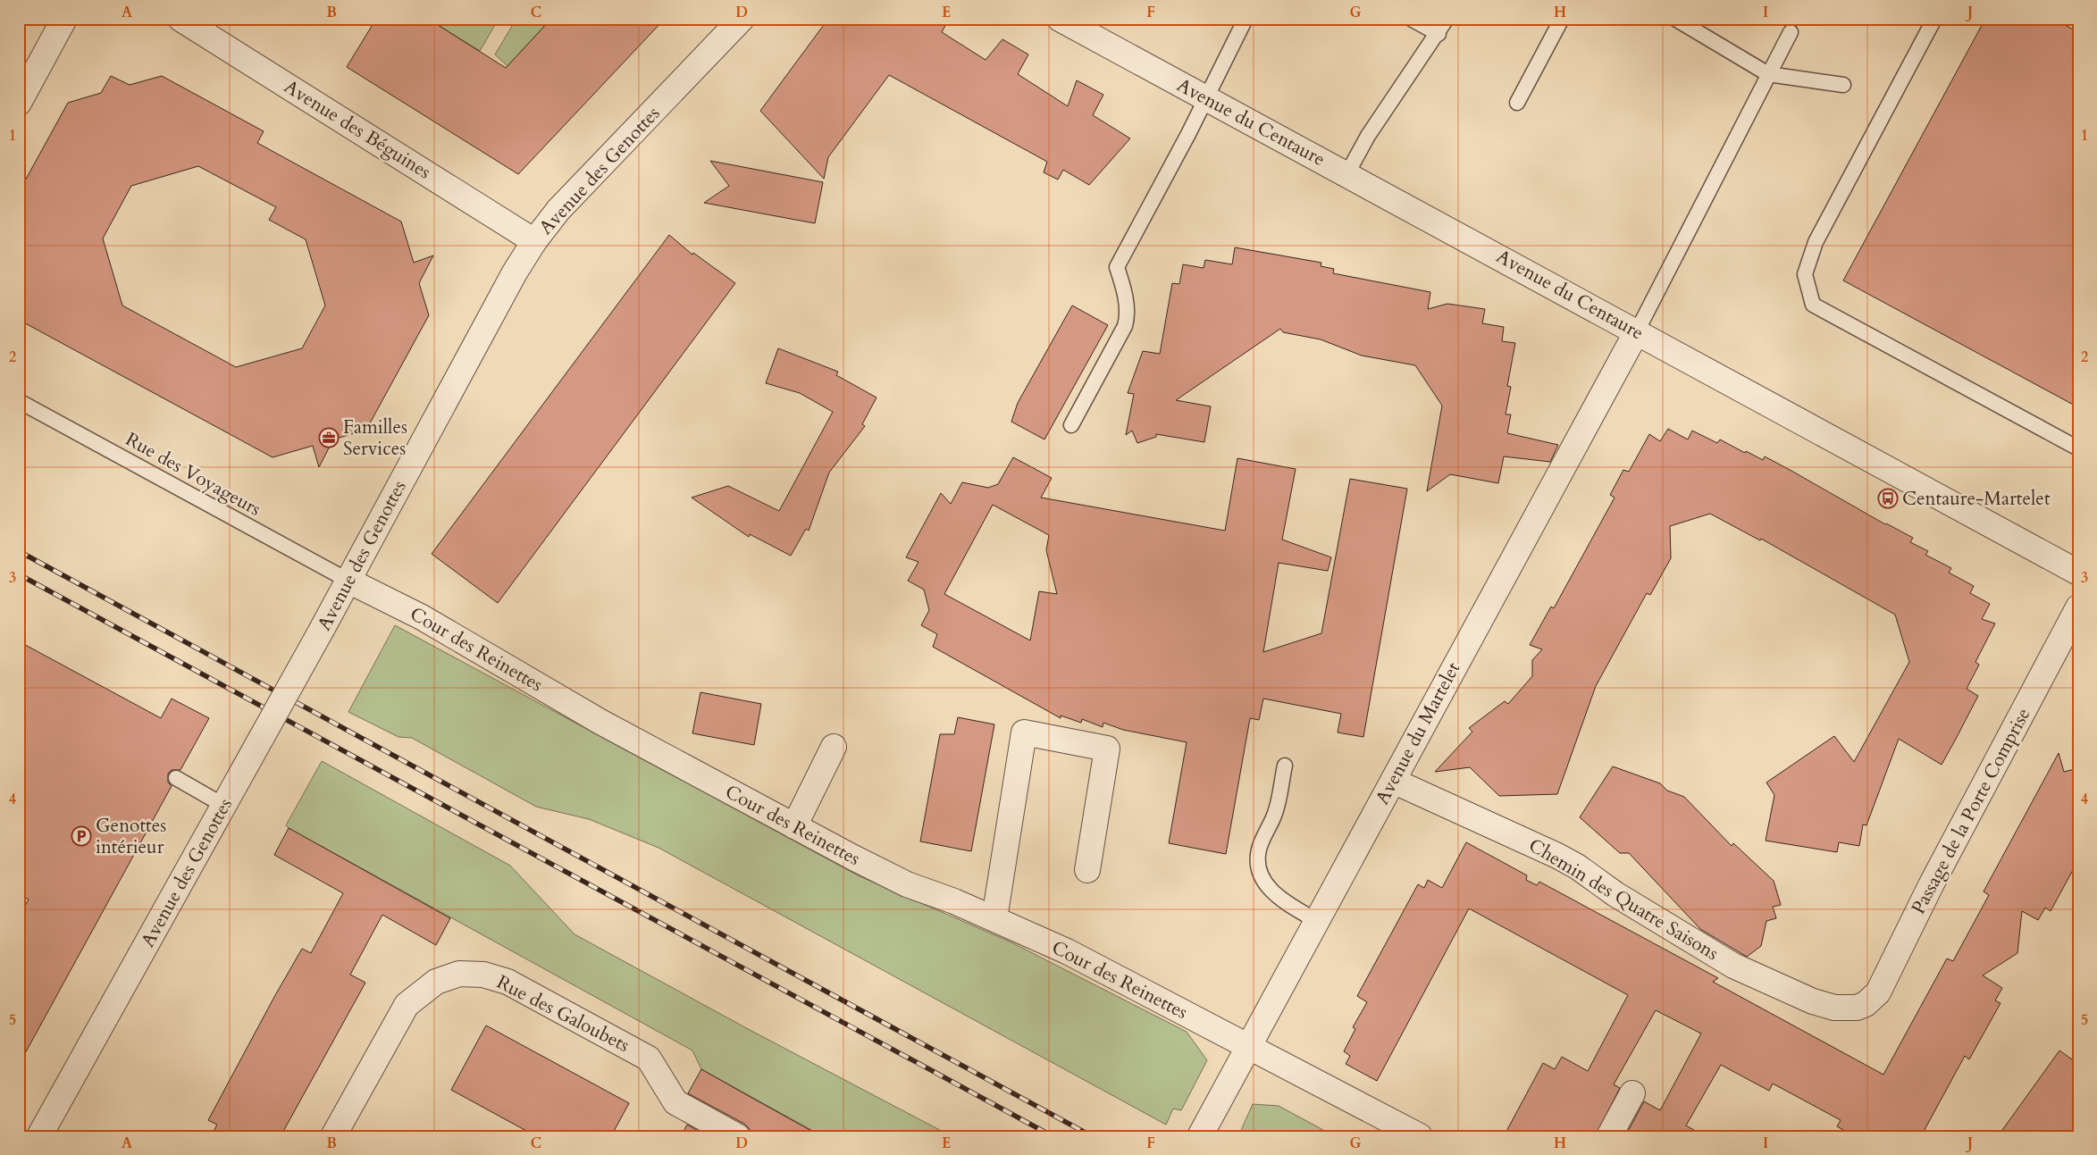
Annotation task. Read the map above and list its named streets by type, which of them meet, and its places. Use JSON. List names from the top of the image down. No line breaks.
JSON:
{"streets":{"street":["Avenue du Centaure","Avenue des Béguines","Avenue des Genottes","Cour des Reinettes","Avenue du Martelet","Passage de la Porte Comprise","Chemin des Quatre Saisons","Rue des Galoubets"],"lane":["Rue des Voyageurs"]},"crossings":[["Avenue du Centaure","Avenue du Martelet"],["Avenue des Béguines","Avenue des Genottes"],["Avenue des Genottes","Rue des Voyageurs"],["Avenue des Genottes","Cour des Reinettes"],["Rue des Voyageurs","Cour des Reinettes"],["Cour des Reinettes","Avenue du Martelet"],["Avenue du Martelet","Chemin des Quatre Saisons"],["Passage de la Porte Comprise","Chemin des Quatre Saisons"]],"places":{"office":["Familles Services"],"bus stop":["Centaure-Martelet"],"parking":["Genottes intérieur"]},"grid":{"columns":["A","B","C","D","E","F","G","H","I","J"],"rows":["1","2","3","4","5"]}}
